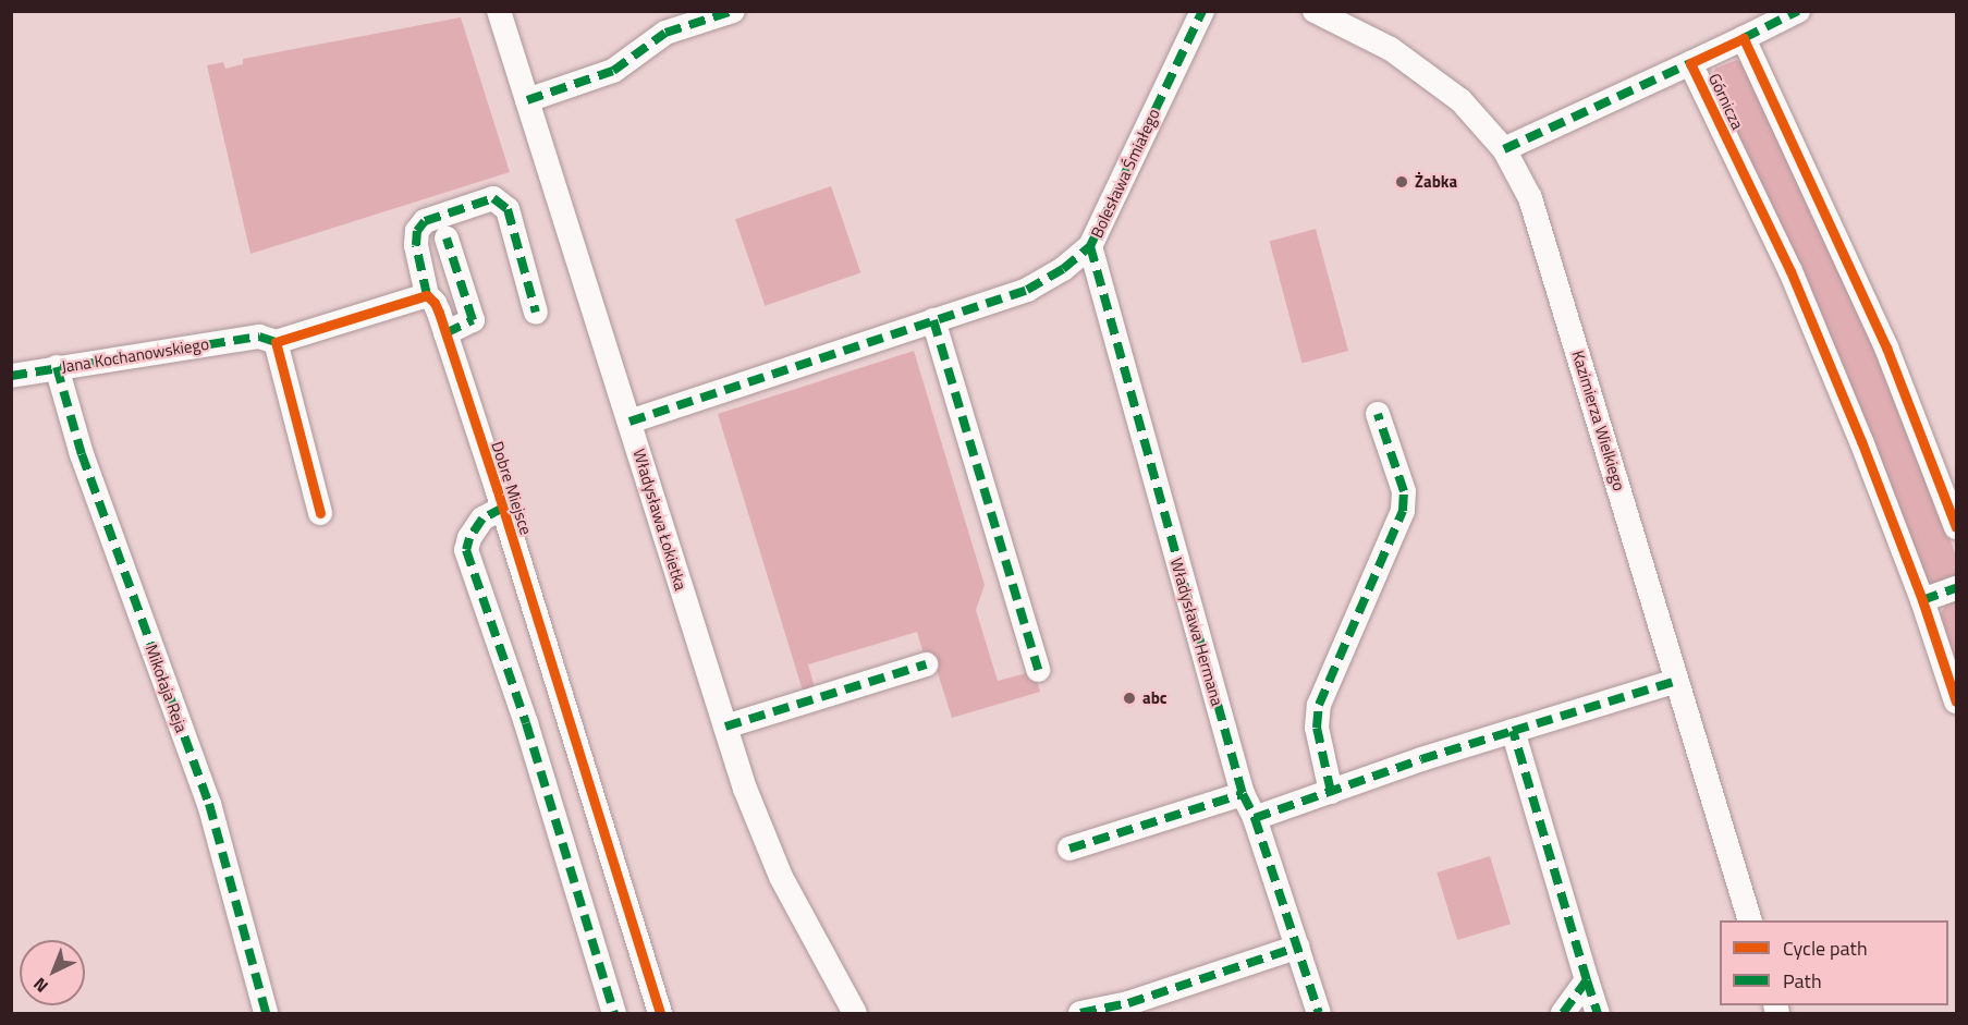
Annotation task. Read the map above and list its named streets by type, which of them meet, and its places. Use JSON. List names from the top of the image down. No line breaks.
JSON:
{"streets":{"street":["Górnicza","Bolesława Śmiałego","Jana Kochanowskiego","Kazimierza Wielkiego","Dobre Miejsce","Władysława Łokietka","Władysława Hermana","Mikołaja Reja"]},"crossings":[["Górnicza","Kazimierza Wielkiego"],["Bolesława Śmiałego","Władysława Łokietka"],["Bolesława Śmiałego","Władysława Hermana"],["Jana Kochanowskiego","Mikołaja Reja"]],"places":["Żabka","abc"],"legend":["Cycle path","Path"],"north":"bottom left"}
